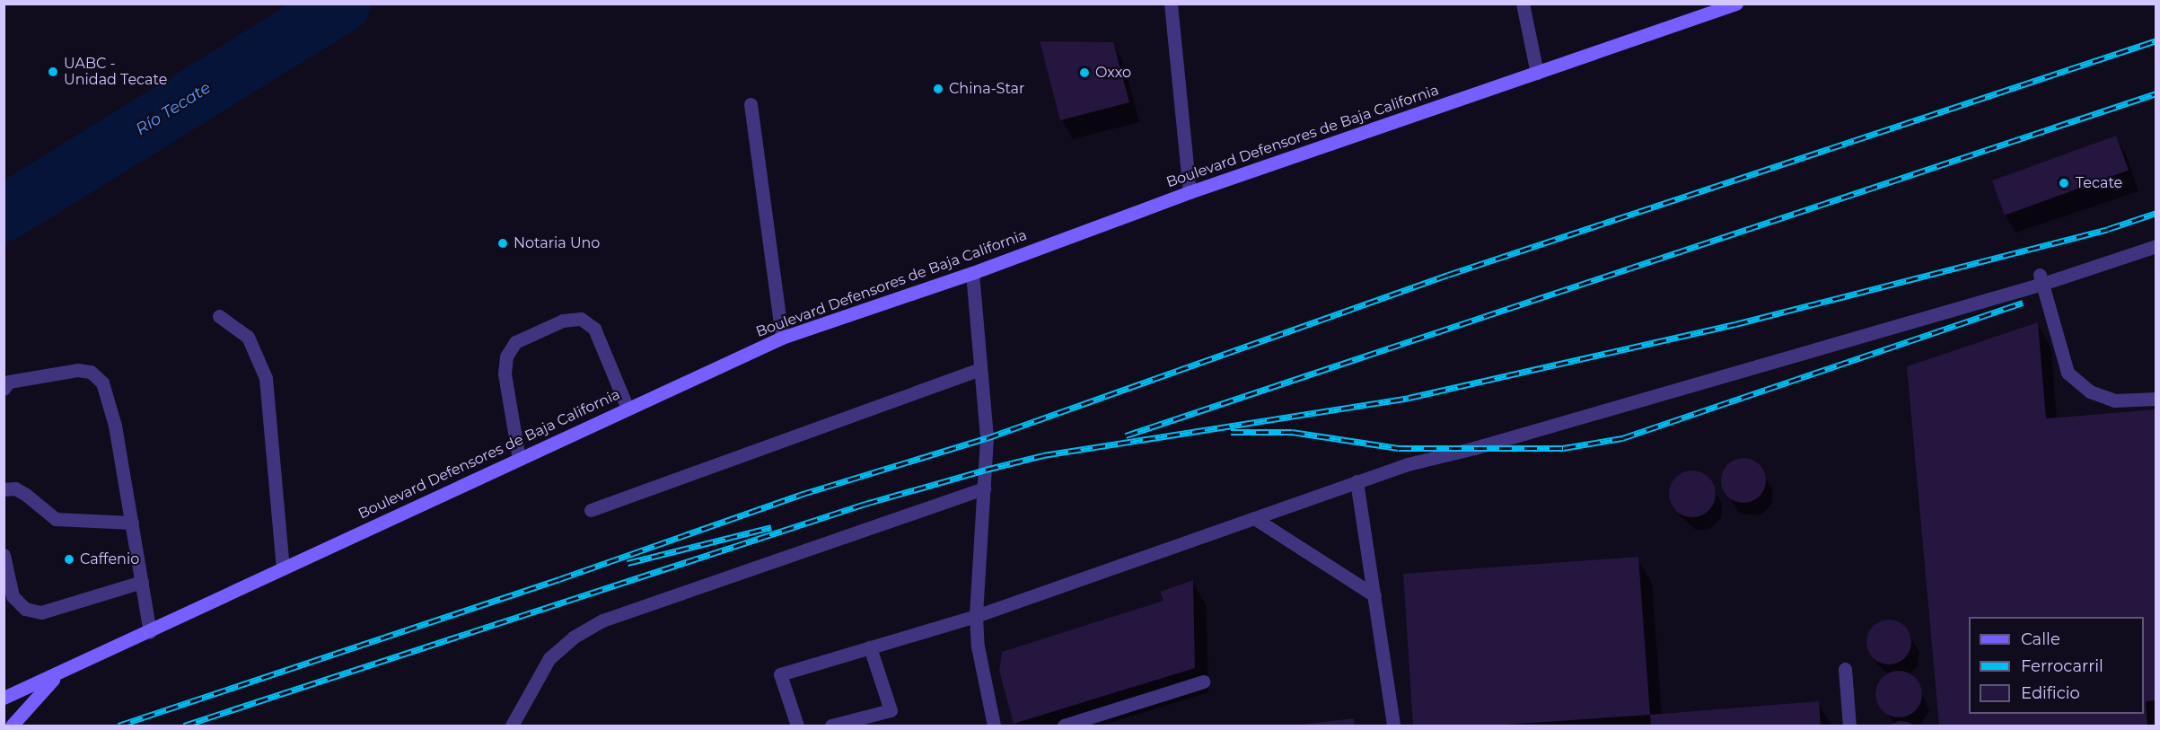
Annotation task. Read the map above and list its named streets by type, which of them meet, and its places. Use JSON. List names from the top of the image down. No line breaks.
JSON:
{"streets":{"main road":["Boulevard Defensores de Baja California"]},"water":["Río Tecate"],"places":["UABC - Unidad Tecate","Oxxo","China-Star","Tecate","Notaria Uno","Caffenio"],"legend":["Calle","Ferrocarril","Edificio"]}
